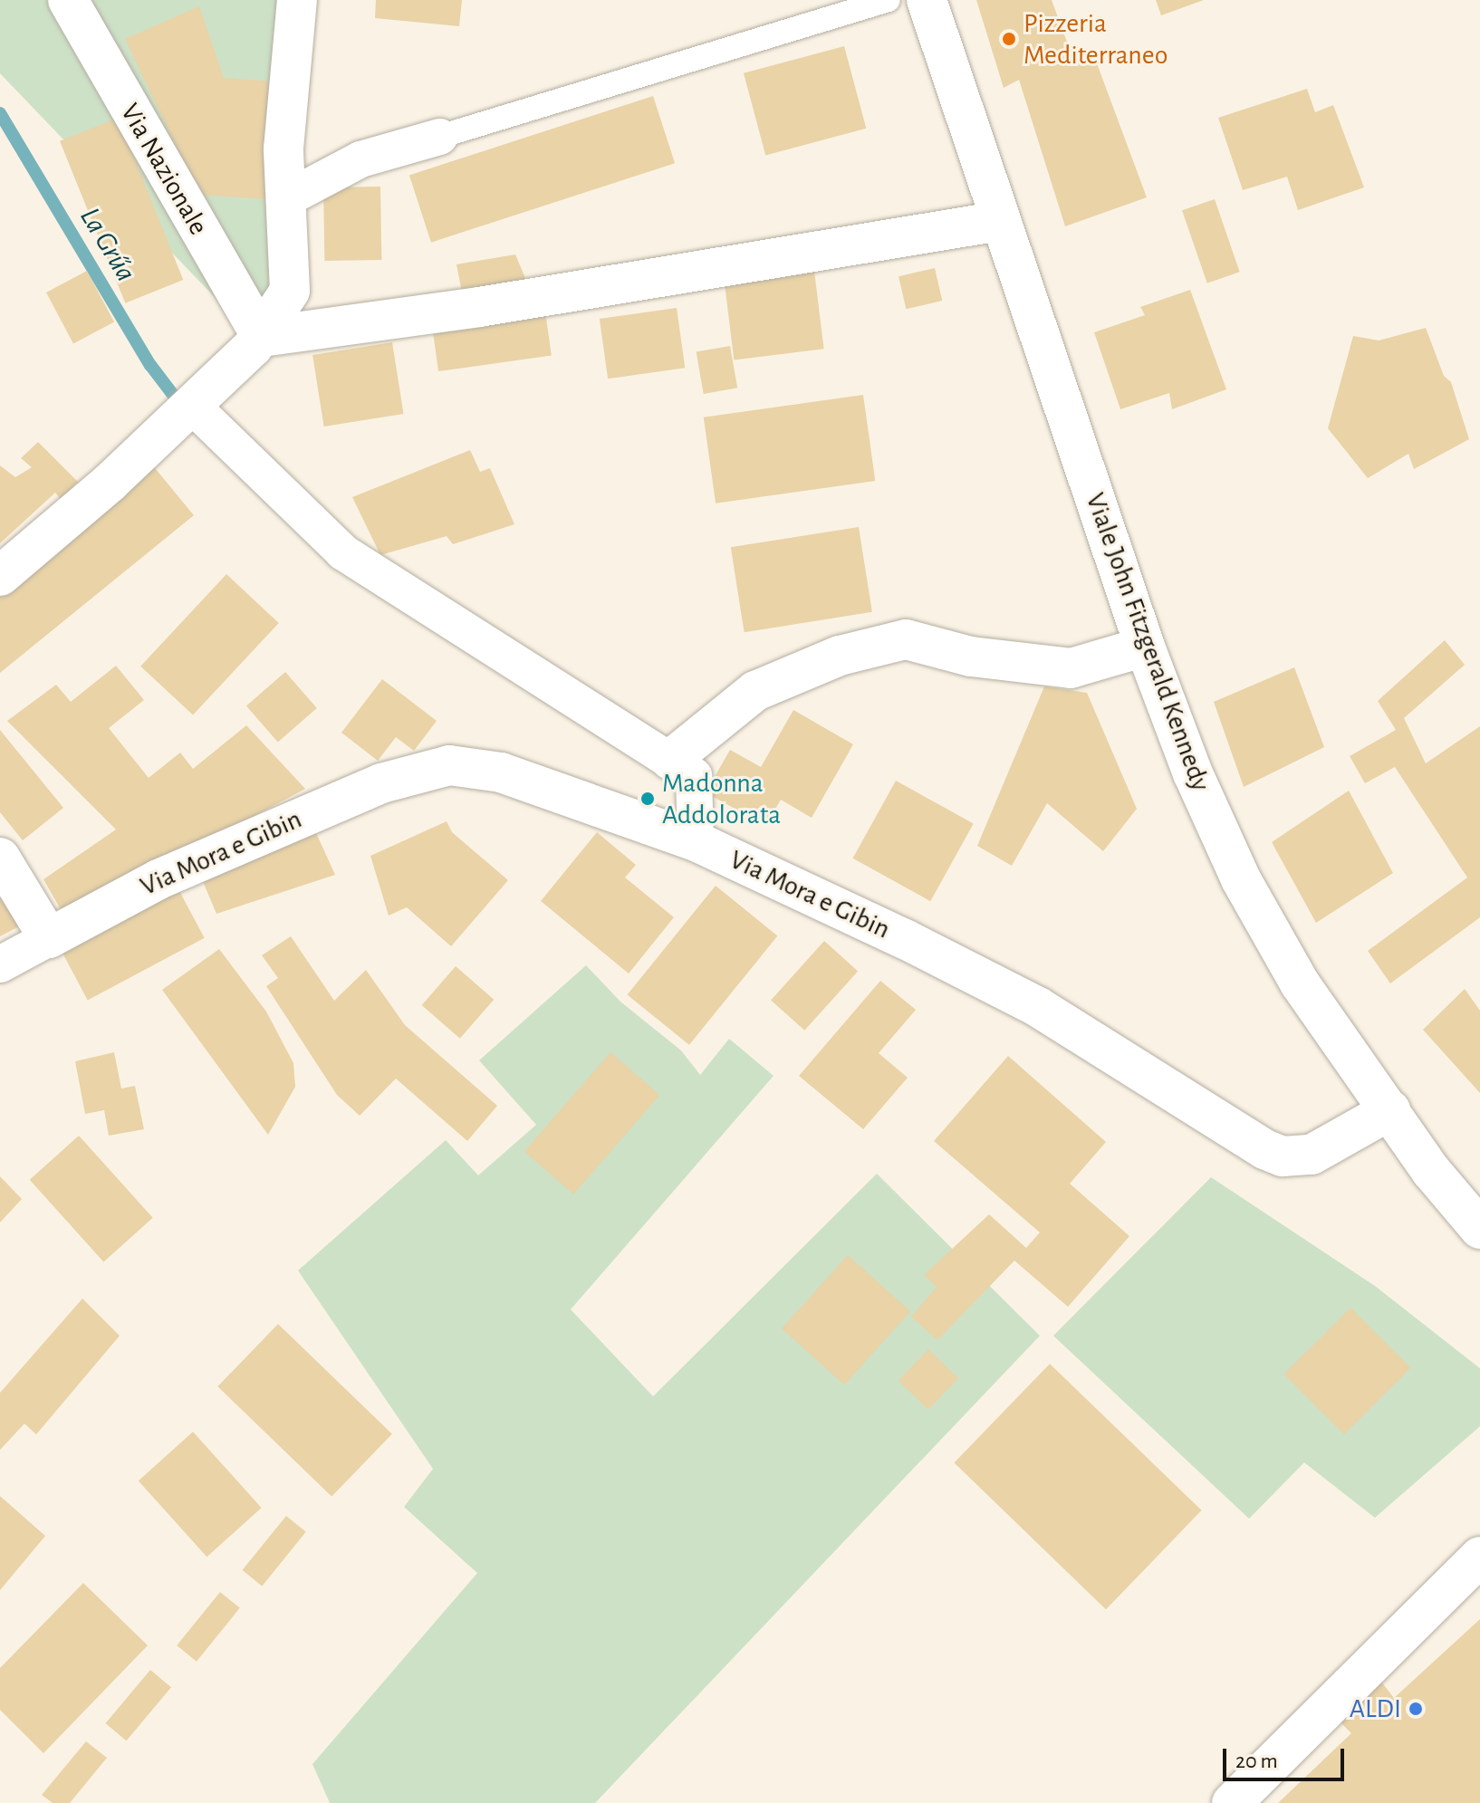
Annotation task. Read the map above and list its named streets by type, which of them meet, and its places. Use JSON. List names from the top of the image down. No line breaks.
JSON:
{"streets":{"street":["Via Nazionale","Viale John Fitzgerald Kennedy","Via Mora e Gibin"]},"crossings":[["Viale John Fitzgerald Kennedy","Via Mora e Gibin"]],"water":["La Grűa"],"places":["Pizzeria Mediterraneo","Madonna Addolorata","ALDI"],"scale_bar":"20 m"}
